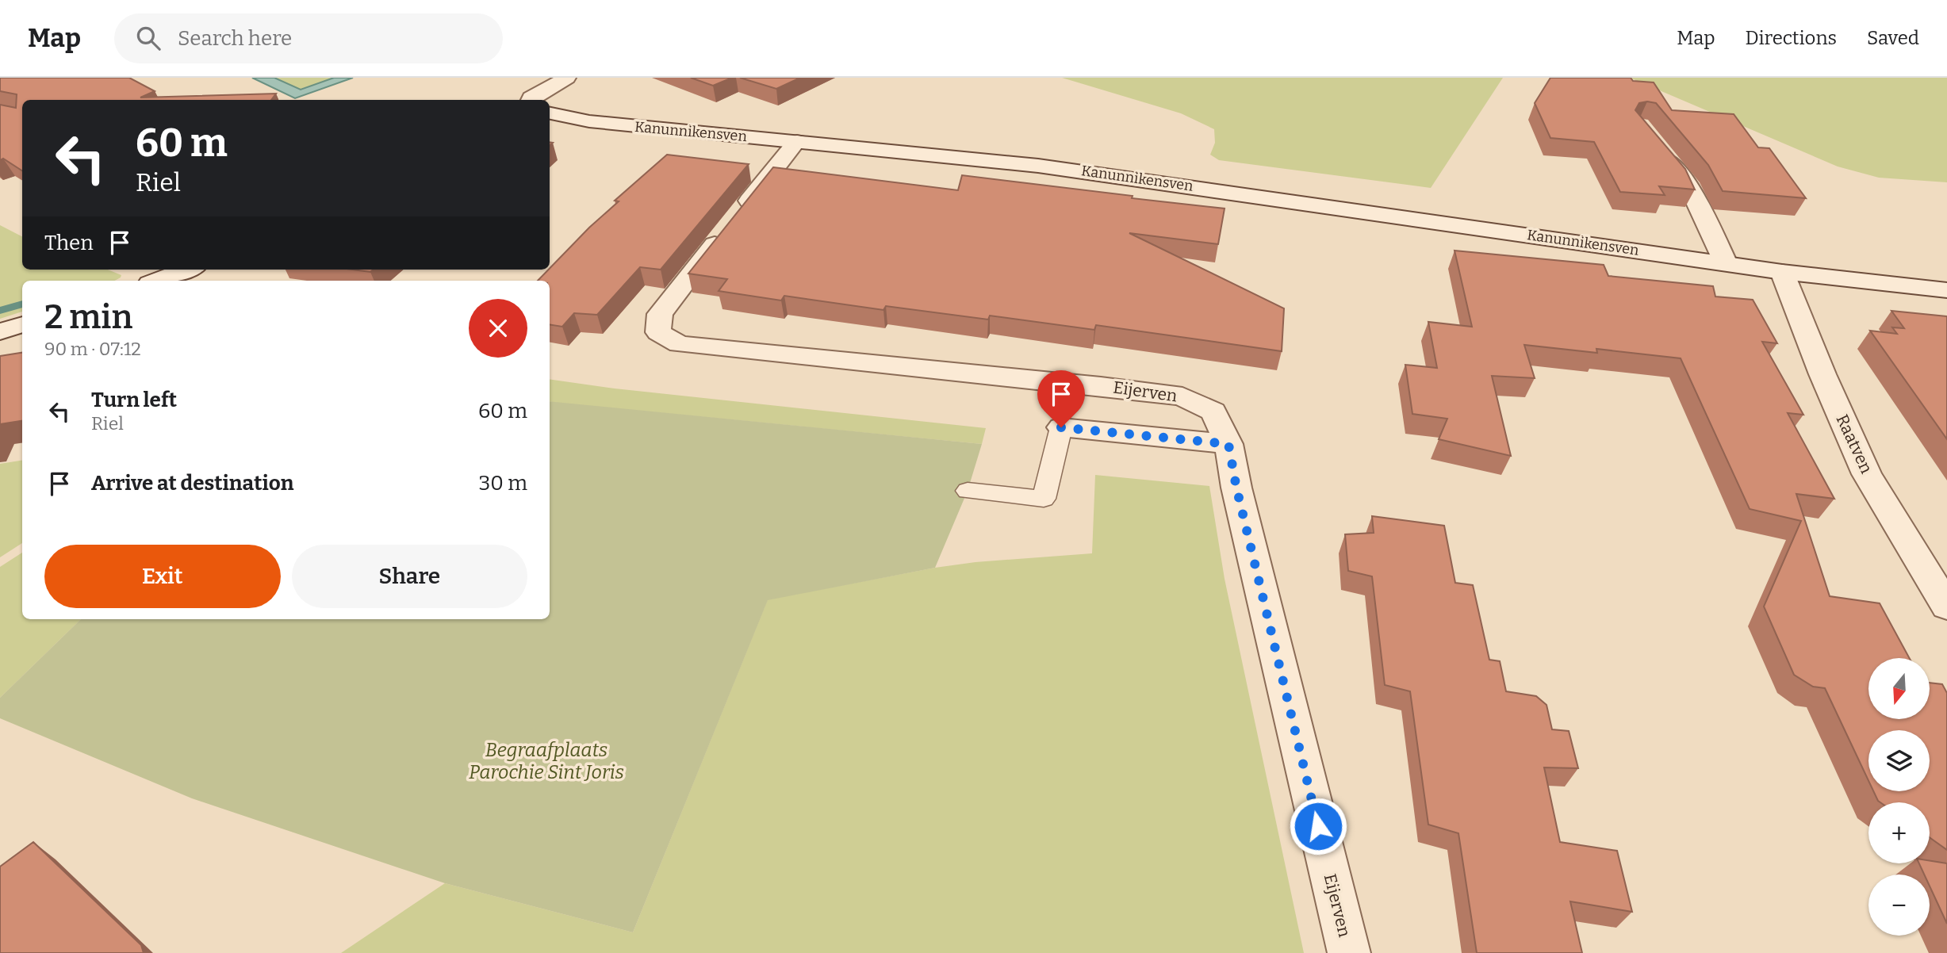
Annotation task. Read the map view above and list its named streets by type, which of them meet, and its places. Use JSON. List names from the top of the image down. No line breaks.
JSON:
{"streets":{"street":["Kanunnikensven","Eijerven","Raatven"]},"crossings":[["Kanunnikensven","Eijerven"],["Kanunnikensven","Raatven"]],"parks":["Begraafplaats Parochie Sint Joris"],"north":"bottom","page":{"header":"Map","search":"Search here","nav":["Map","Directions","Saved"],"turn":["60 m","Riel"],"then":"Then","heading":["2 min","90 m · 07:12"],"list":[{"name":"Turn left","note":"Riel","value":"60 m"},{"name":"Arrive at destination","value":"30 m"}],"buttons":["Exit","Share"],"map_buttons":["+","−"]}}
